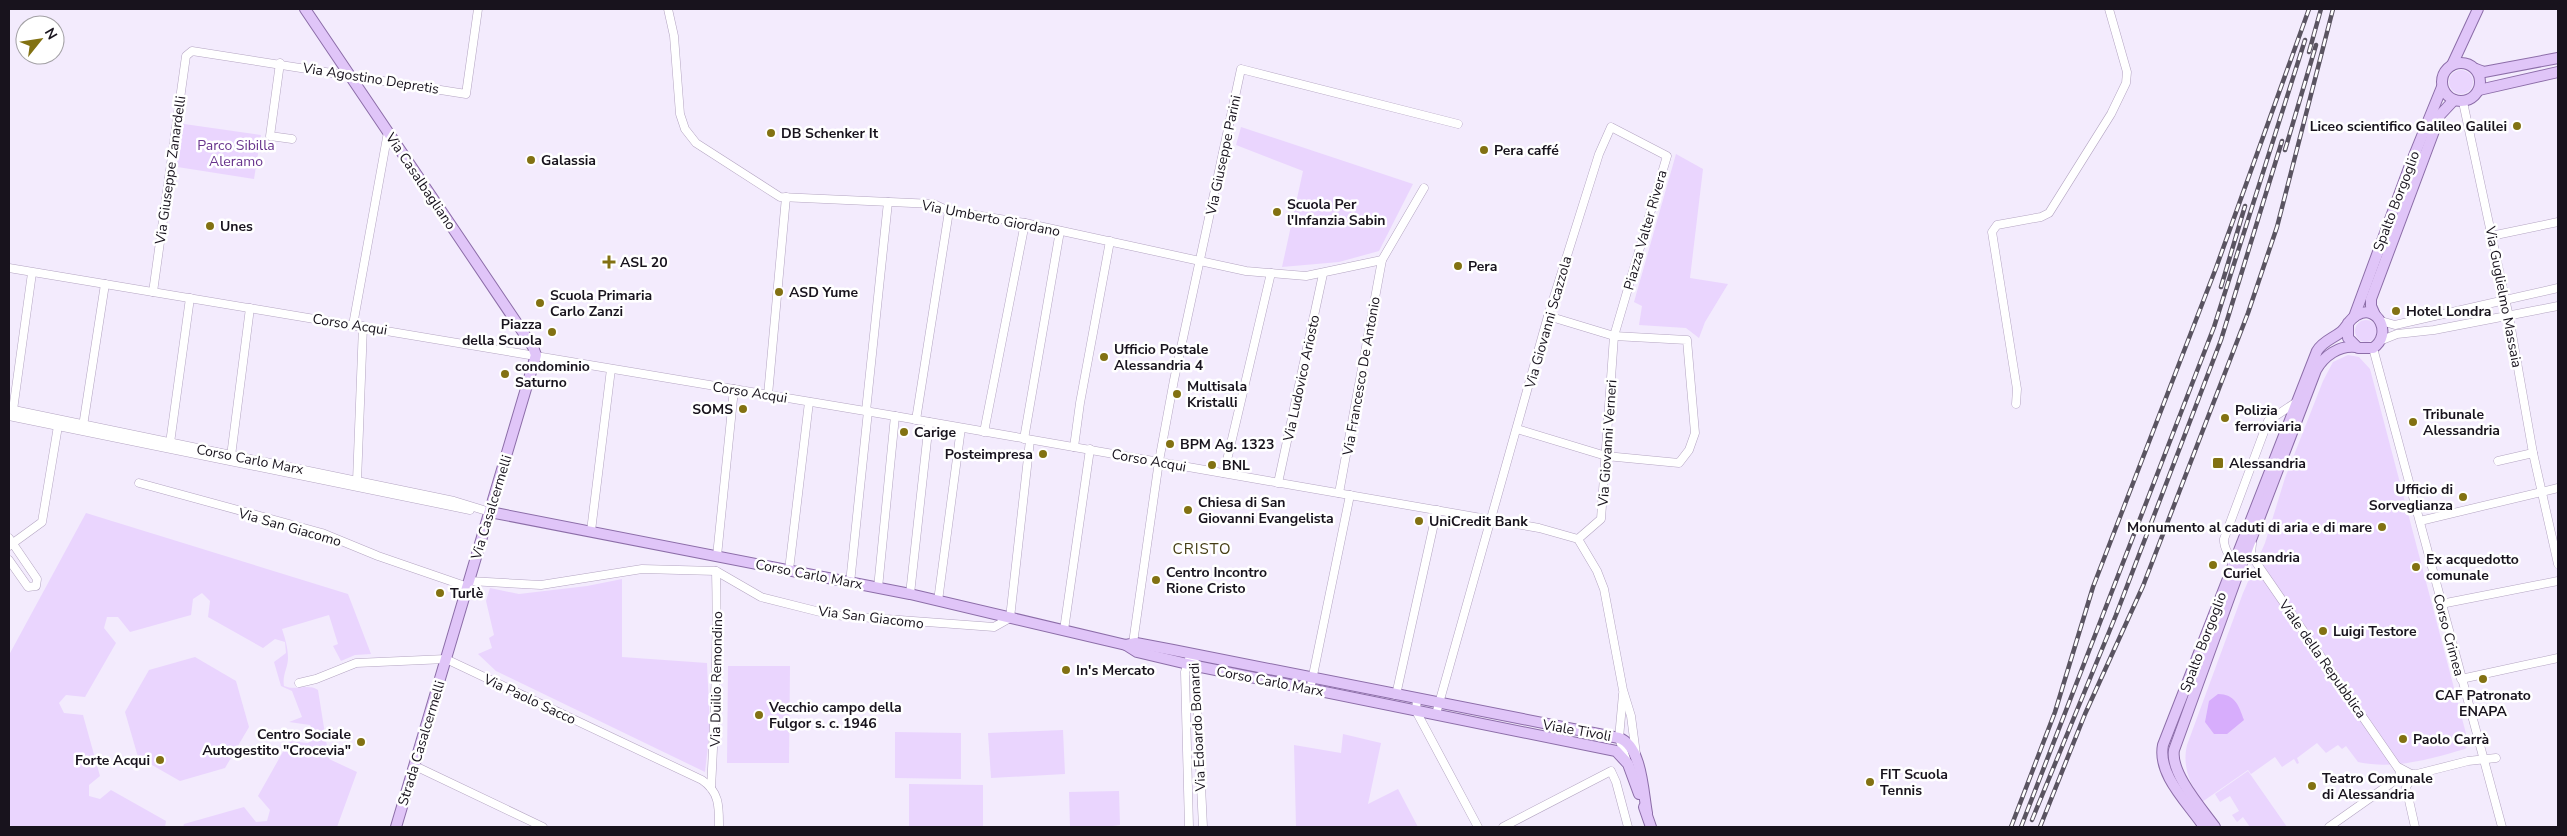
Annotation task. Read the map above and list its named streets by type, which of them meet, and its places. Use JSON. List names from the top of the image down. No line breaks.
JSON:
{"streets":{"main road":["Via Casalbagliano","Spalto Borgoglio","Corso Carlo Marx","Via Casalcermelli","Viale Tivoli","Strada Casalcermelli"],"street":["Via Agostino Depretis","Via Giuseppe Parini","Via Giuseppe Zanardelli","Via Umberto Giordano","Piazza Valter Rivera","Via Guglielmo Massaia","Via Giovanni Scazzola","Corso Acqui","Via Francesco De Antonio","Via Ludovico Ariosto","Via Giovanni Verneri","Via San Giacomo","Corso Crimea","Viale della Repubblica","Via Duilio Remondino","Via Paolo Sacco","Via Edoardo Bonardi"]},"crossings":[["Via Agostino Depretis","Via Giuseppe Zanardelli"],["Via Agostino Depretis","Via Casalbagliano"],["Via Giuseppe Parini","Via Umberto Giordano"],["Via Giuseppe Parini","Corso Acqui"],["Via Giuseppe Parini","Corso Carlo Marx"],["Via Giuseppe Zanardelli","Corso Acqui"],["Via Casalbagliano","Corso Acqui"],["Via Casalbagliano","Via Casalcermelli"],["Spalto Borgoglio","Via Guglielmo Massaia"],["Spalto Borgoglio","Corso Crimea"],["Spalto Borgoglio","Viale della Repubblica"],["Via Umberto Giordano","Via Francesco De Antonio"],["Via Umberto Giordano","Via Ludovico Ariosto"],["Piazza Valter Rivera","Via Giovanni Scazzola"],["Piazza Valter Rivera","Via Giovanni Verneri"],["Via Giovanni Scazzola","Corso Acqui"],["Via Giovanni Scazzola","Viale Tivoli"],["Corso Acqui","Via Francesco De Antonio"],["Corso Acqui","Via Ludovico Ariosto"],["Corso Acqui","Via Giovanni Verneri"],["Corso Acqui","Via Casalcermelli"],["Corso Carlo Marx","Via Casalcermelli"],["Corso Carlo Marx","Via San Giacomo"],["Corso Carlo Marx","Via Edoardo Bonardi"],["Corso Carlo Marx","Viale Tivoli"],["Via Casalcermelli","Via San Giacomo"],["Via Casalcermelli","Via Paolo Sacco"],["Via Casalcermelli","Strada Casalcermelli"],["Via San Giacomo","Via Duilio Remondino"],["Via Duilio Remondino","Via Paolo Sacco"],["Via Paolo Sacco","Strada Casalcermelli"]],"districts":["CRISTO"],"parks":["Parco Sibilla Aleramo"],"places":{"other":["Liceo scientifico Galileo Galilei","DB Schenker It","Pera caffé","Galassia","Scuola Per l'Infanzia Sabin","Unes","Pera","ASD Yume","Scuola Primaria Carlo Zanzi","Hotel Londra","Piazza della Scuola","Ufficio Postale Alessandria 4","condominio Saturno","Multisala Kristalli","SOMS","Polizia ferroviaria","Tribunale Alessandria","Carige","BPM Ag. 1323","Posteimpresa","BNL","Ufficio di Sorveglianza","Chiesa di San Giovanni Evangelista","UniCredit Bank","Monumento al caduti di aria e di mare","Alessandria Curiel","Ex acquedotto comunale","Centro Incontro Rione Cristo","Turlè","Luigi Testore","In's Mercato","CAF Patronato ENAPA","Vecchio campo della Fulgor s. c. 1946","Paolo Carrà","Centro Sociale Autogestito \"Crocevia\"","Forte Acqui","FIT Scuola Tennis","Teatro Comunale di Alessandria"],"health":["ASL 20"],"transit":["Alessandria"]},"north":"top right"}
